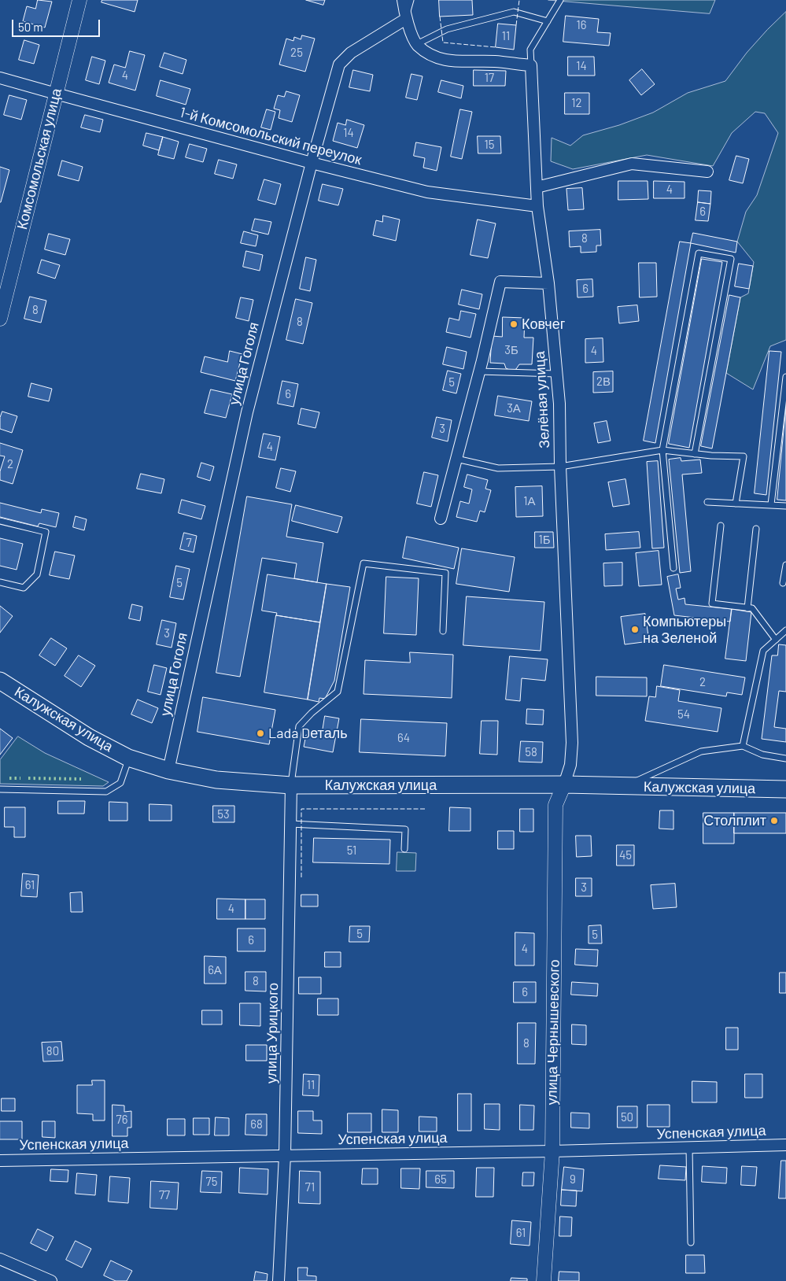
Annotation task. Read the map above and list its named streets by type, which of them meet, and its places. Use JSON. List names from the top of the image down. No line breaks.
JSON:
{"streets":{"main road":["Калужская улица"],"street":["1-й Комсомольский переулок","Комсомольская улица","улица Гоголя","Зелёная улица","улица Чернышевского","улица Урицкого","Успенская улица"]},"crossings":[["1-й Комсомольский переулок","Комсомольская улица"],["1-й Комсомольский переулок","улица Гоголя"],["1-й Комсомольский переулок","Зелёная улица"],["улица Гоголя","Калужская улица"],["Зелёная улица","Калужская улица"],["Зелёная улица","улица Чернышевского"],["Калужская улица","улица Чернышевского"],["Калужская улица","улица Урицкого"],["улица Чернышевского","Успенская улица"],["улица Урицкого","Успенская улица"]],"places":["Ковчег","Компьютеры на Зеленой","Lada Dеталь","Столплит"],"house_numbers":["16","11","25","14","4","17","12","14","15","4","6","8","6","8","8","3Б","4","2В","5","6","3А","3","4","2","1А","1Б","7","5","3","2","54","64","58","53","51","45","61","3","4","5","5","6","4","6А","8","6","8","80","11","50","76","68","65","9","75","71","77","61"],"scale_bar":"50 m"}
